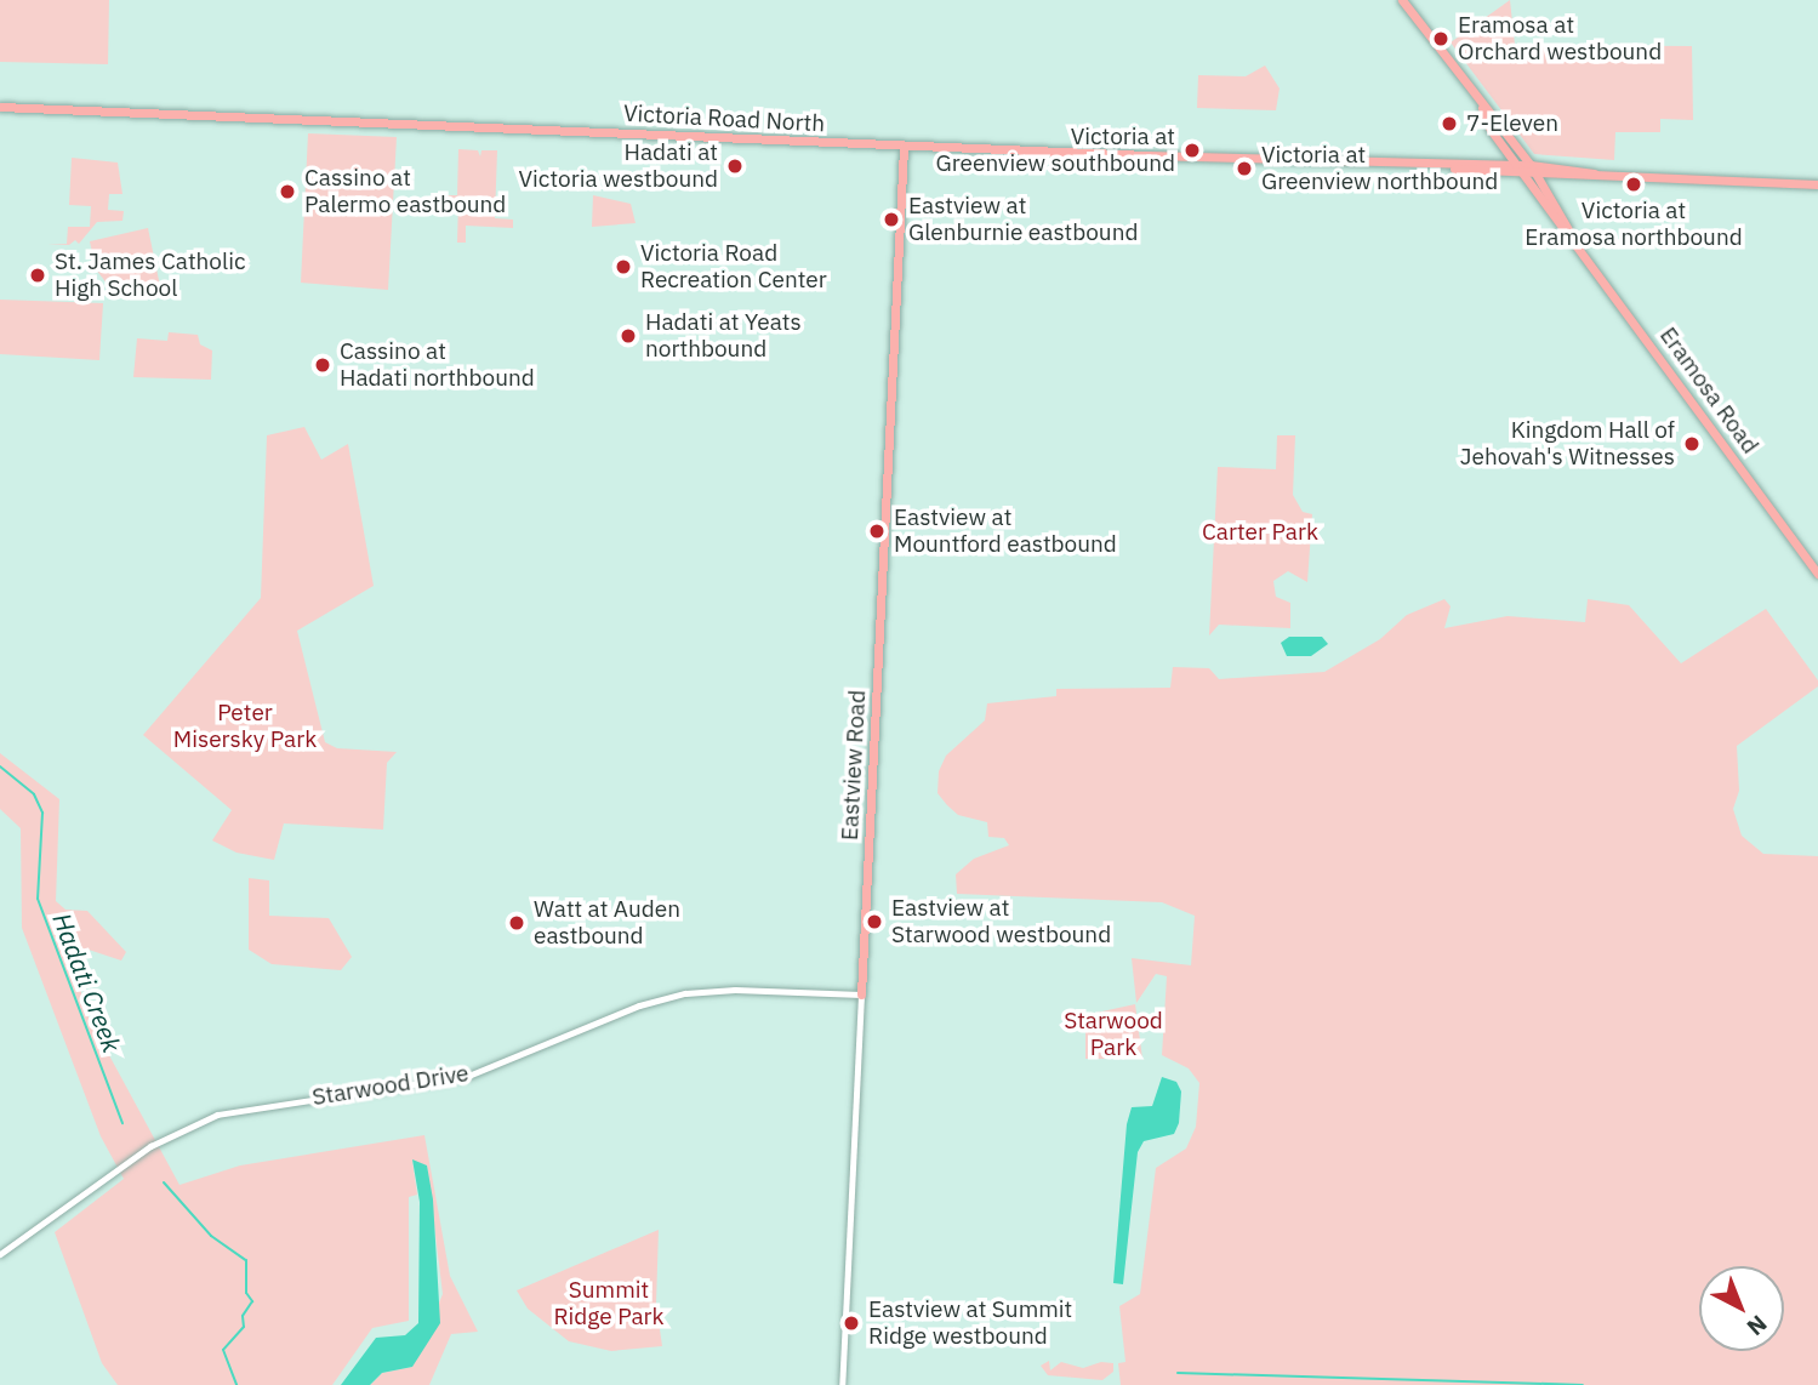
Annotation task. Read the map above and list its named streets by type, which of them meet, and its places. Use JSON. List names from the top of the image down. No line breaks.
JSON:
{"streets":{"main road":["Victoria Road North","Eramosa Road","Eastview Road"],"street":["Starwood Drive"]},"crossings":[["Victoria Road North","Eramosa Road"],["Victoria Road North","Eastview Road"],["Eastview Road","Starwood Drive"]],"water":["Hadati Creek"],"parks":["Carter Park","Peter Misersky Park","Starwood Park","Summit Ridge Park"],"places":["Eramosa at Orchard westbound","7-Eleven","Victoria at Greenview southbound","Hadati at Victoria westbound","Victoria at Greenview northbound","Victoria at Eramosa northbound","Cassino at Palermo eastbound","Eastview at Glenburnie eastbound","Victoria Road Recreation Center","St. James Catholic High School","Hadati at Yeats northbound","Cassino at Hadati northbound","Kingdom Hall of Jehovah's Witnesses","Eastview at Mountford eastbound","Eastview at Starwood westbound","Watt at Auden eastbound","Eastview at Summit Ridge westbound"],"north":"bottom right"}
